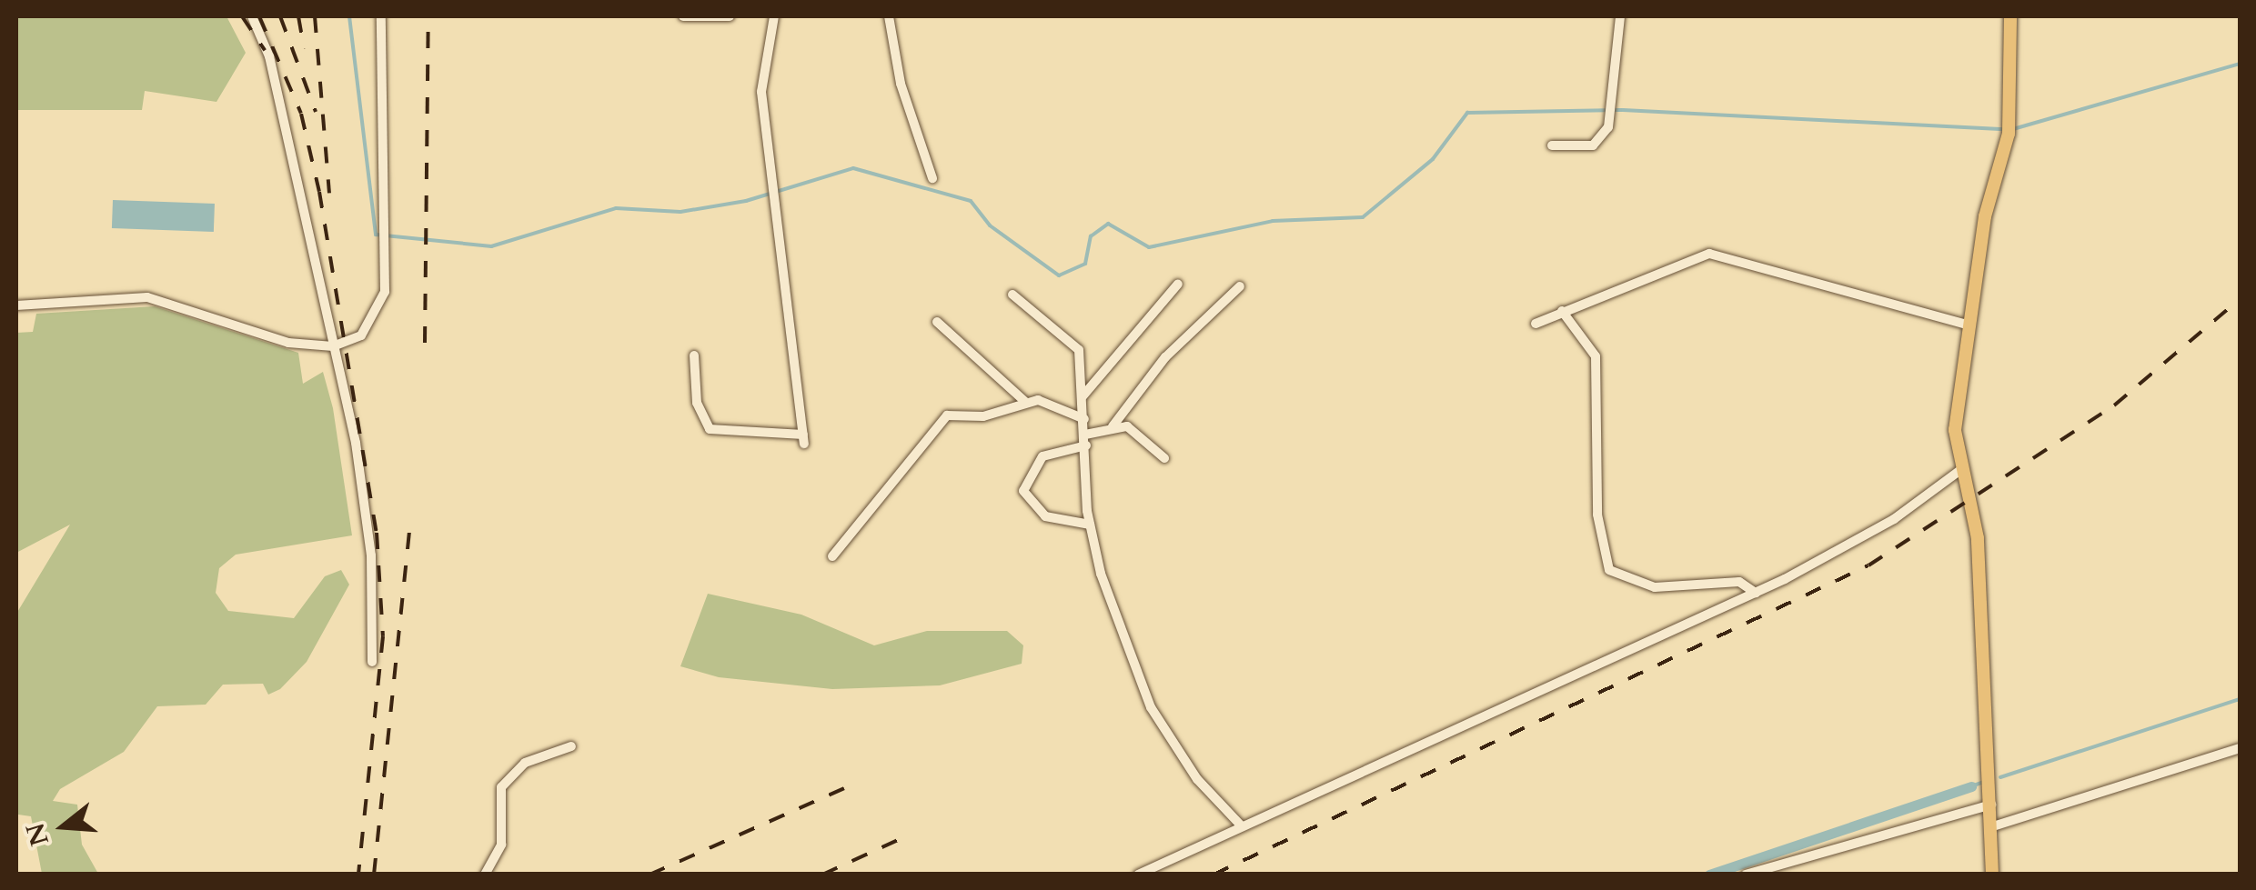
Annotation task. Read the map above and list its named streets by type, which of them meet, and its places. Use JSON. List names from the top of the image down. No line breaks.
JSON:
{"north":"left"}
